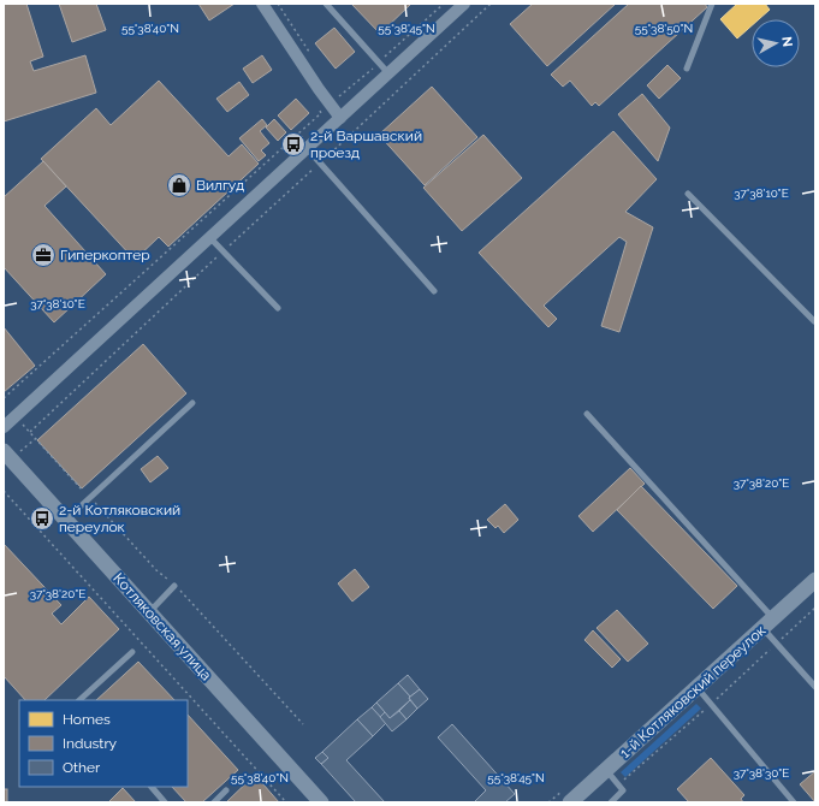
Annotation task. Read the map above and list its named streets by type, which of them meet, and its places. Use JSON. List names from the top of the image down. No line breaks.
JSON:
{"streets":{"street":["Котляковская улица","1-й Котляковский переулок"]},"places":{"bus stop":["2-й Варшавский проезд","2-й Котляковский переулок"],"shop":["Вилгуд"],"office":["Гиперкоптер"]},"legend":["Homes","Industry","Other"],"north":"right","coordinates":["55°38'40\"N","55°38'45\"N","55°38'50\"N","37°38'10\"E","37°38'20\"E","37°38'30\"E"]}
